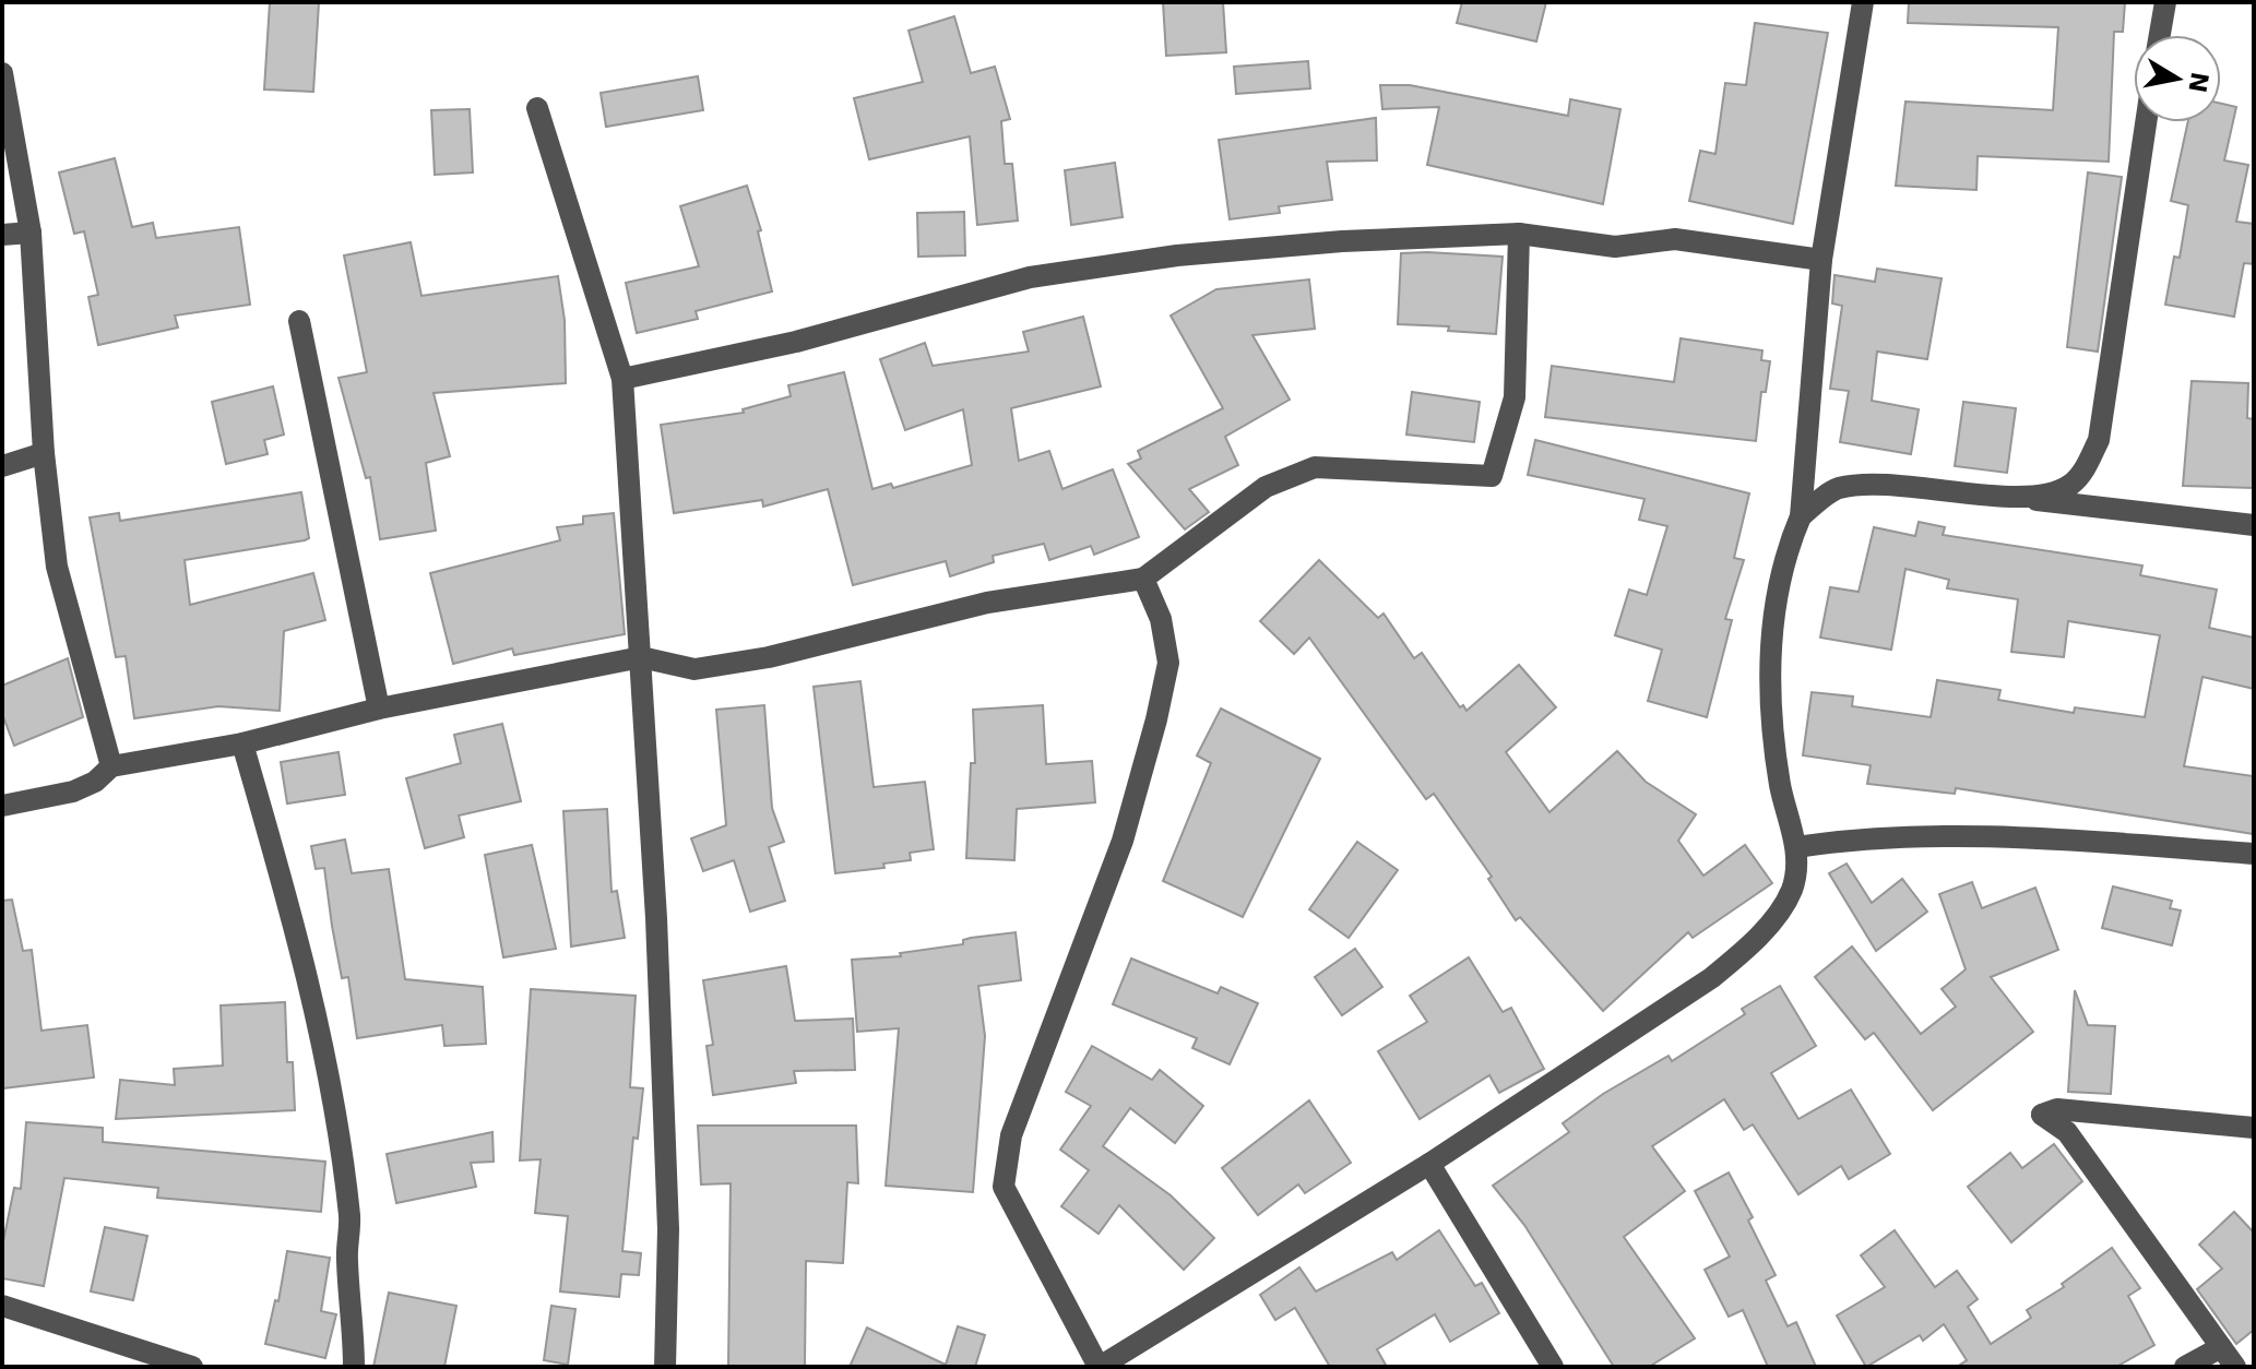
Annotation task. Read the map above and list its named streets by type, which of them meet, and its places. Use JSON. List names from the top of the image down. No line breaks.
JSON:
{"north":"right"}
